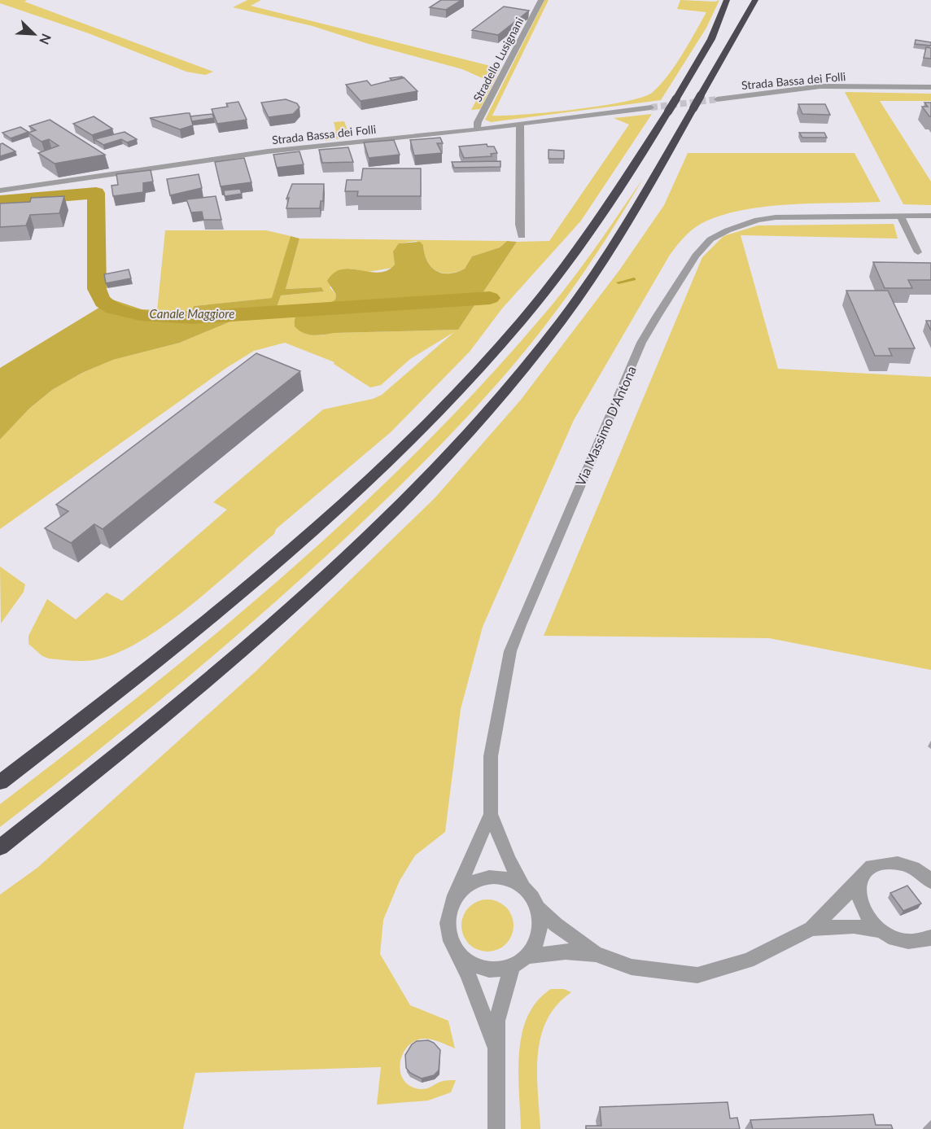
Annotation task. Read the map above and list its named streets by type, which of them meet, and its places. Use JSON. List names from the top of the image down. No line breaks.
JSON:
{"streets":{"street":["Stradello Lusignani","Strada Bassa dei Folli","Via Massimo D'Antona"]},"crossings":[["Stradello Lusignani","Strada Bassa dei Folli"]],"water":["Canale Maggiore"],"north":"bottom right"}
